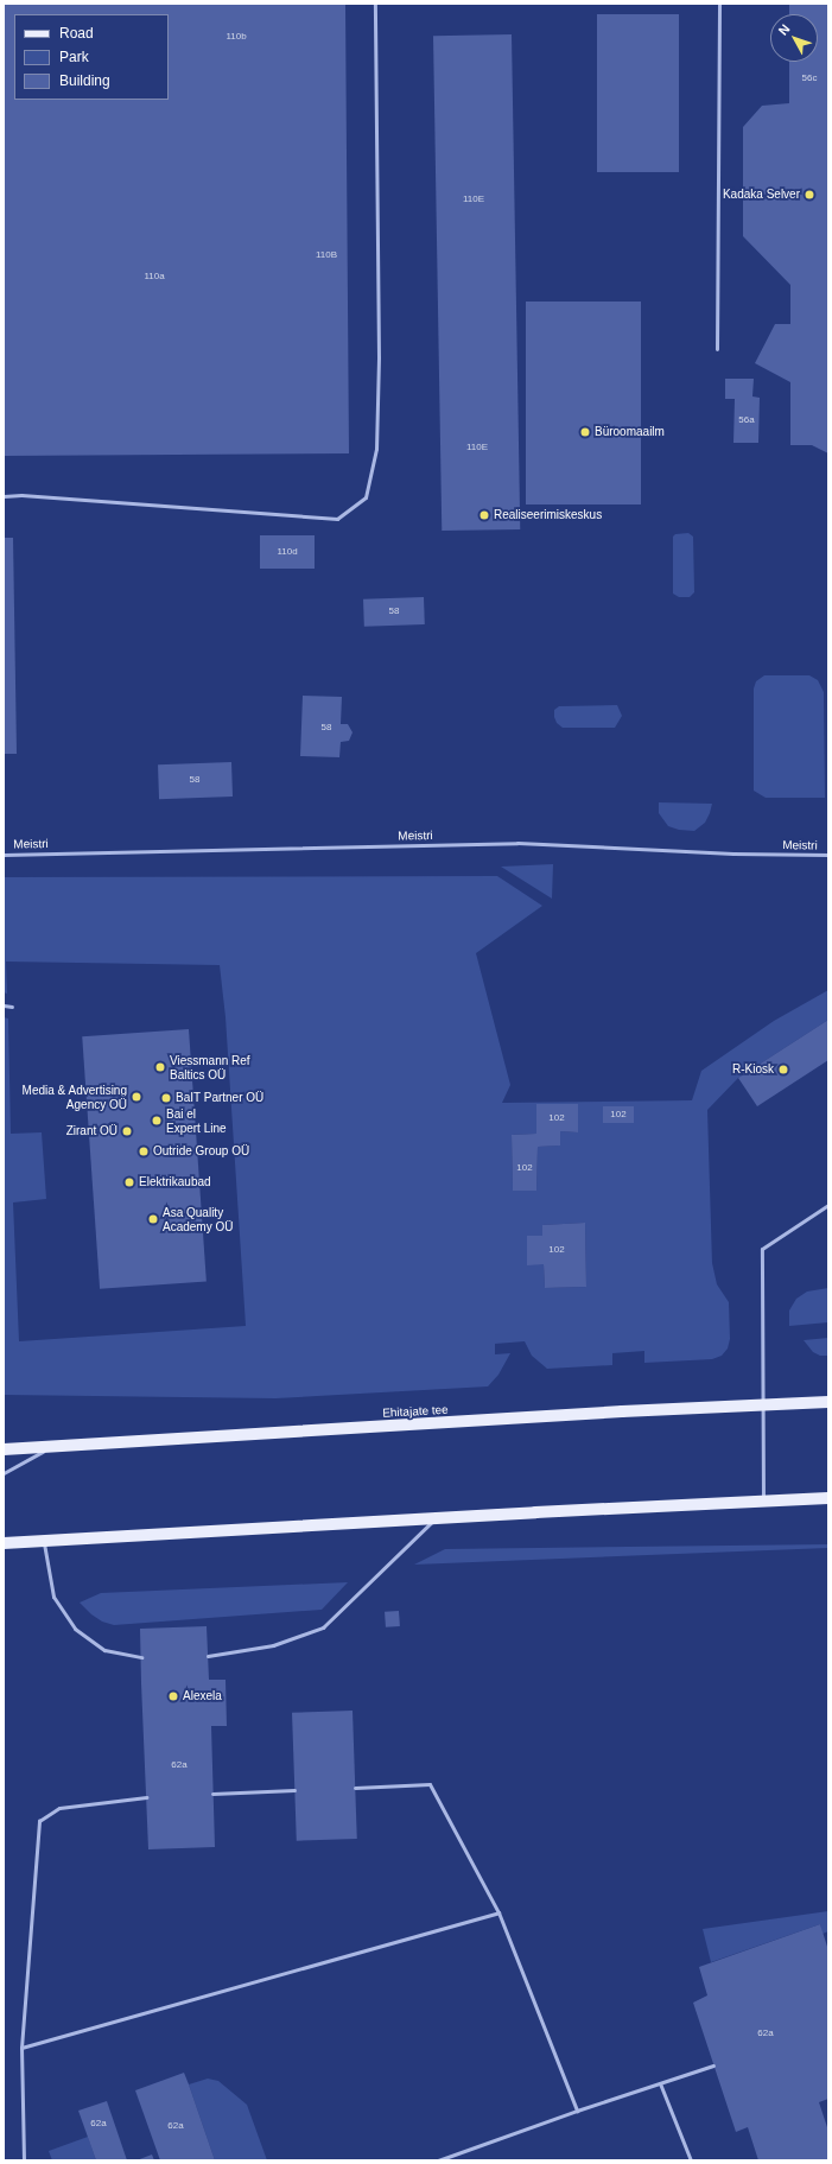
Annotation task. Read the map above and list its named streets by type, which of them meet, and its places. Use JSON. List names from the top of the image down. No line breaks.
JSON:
{"streets":{"main road":["Ehitajate tee"],"lane":["Meistri"]},"places":["Kadaka Selver","Büroomaailm","Realiseerimiskeskus","Viessmann Ref Baltics OÜ","R-Kiosk","Media & Advertising Agency OÜ","BaIT Partner OÜ","Bai el Expert Line","Zirant OÜ","Outride Group OÜ","Elektrikaubad","Asa Quality Academy OÜ","Alexela"],"house_numbers":["110b","56c","110E","110B","110a","56a","110E","110d","58","58","58","102","102","102","102","62a","62a","62a","62a"],"legend":["Road","Park","Building"],"north":"top left"}
